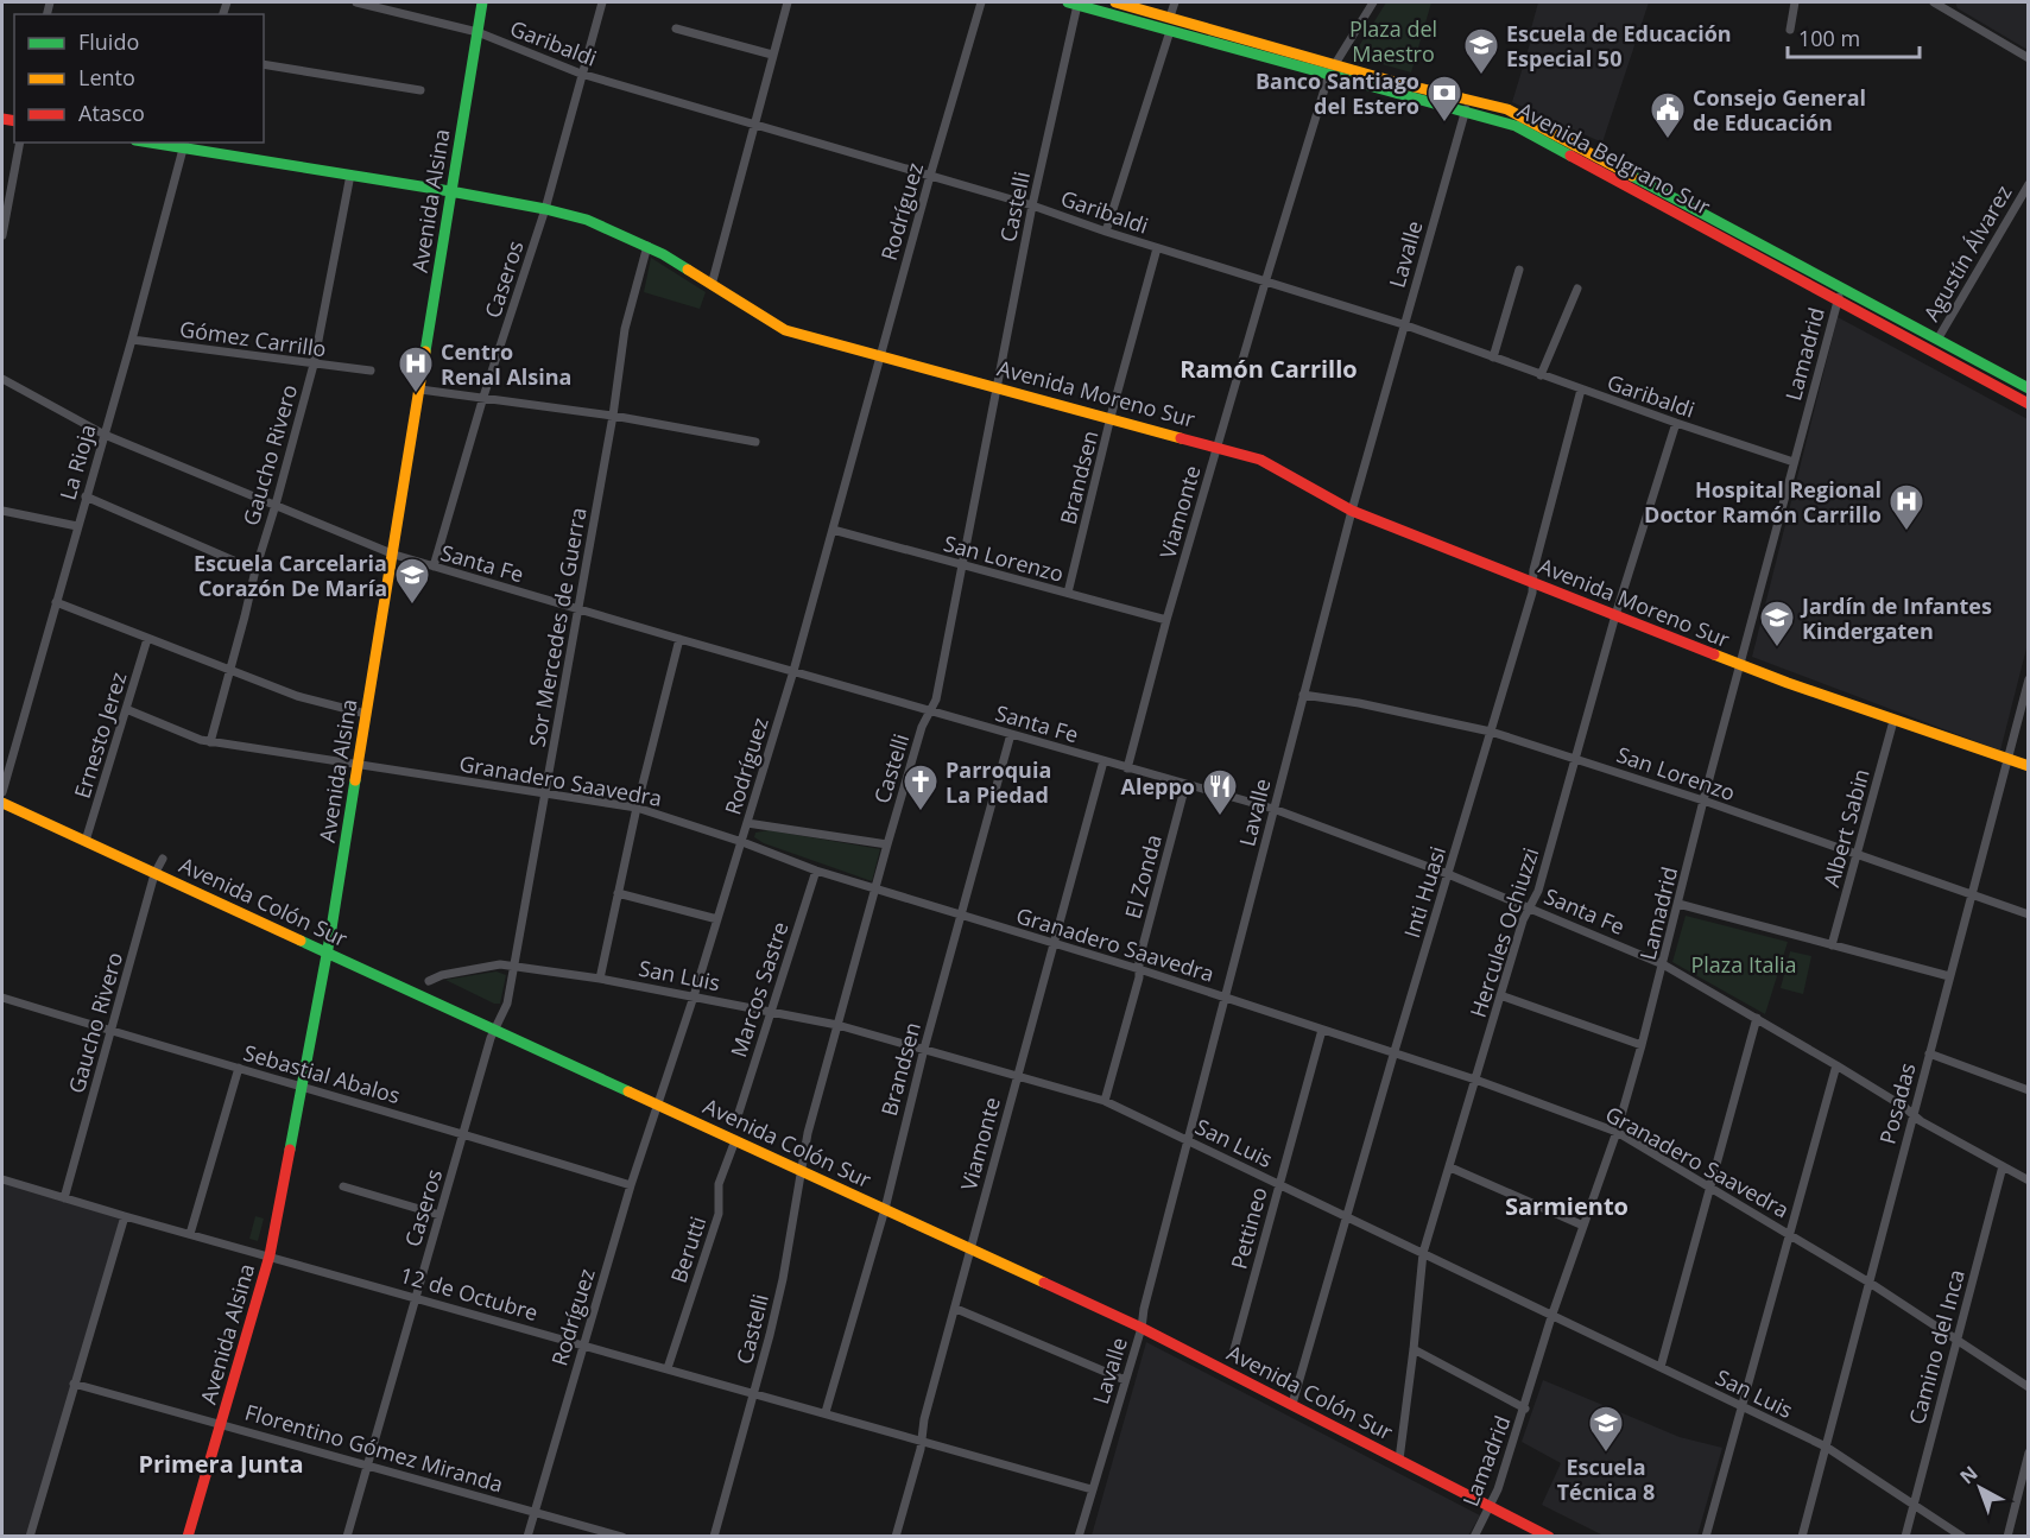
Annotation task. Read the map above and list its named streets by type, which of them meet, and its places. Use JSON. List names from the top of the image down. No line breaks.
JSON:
{"streets":{"main road":["Avenida Belgrano Sur","Avenida Alsina","Avenida Moreno Sur","Avenida Colón Sur"],"street":["Garibaldi","Castelli","Rodríguez","Agustín Álvarez","Lavalle","Caseros","Gómez Carrillo","Lamadrid","Gaucho Rivero","La Rioja","Brandsen","Viamonte","San Lorenzo","Santa Fe","Sor Mercedes de Guerra","Ernesto Jerez","Granadero Saavedra","Albert Sabin","El Zonda","Inti Huasi","Hercules Ochiuzzi","San Luis","Marcos Sastre","Sebastial Abalos","Posadas","Pettineo","Berutti","12 de Octubre","Camino del Inca","Florentino Gómez Miranda"]},"crossings":[["Garibaldi","Avenida Alsina"],["Garibaldi","Castelli"],["Garibaldi","Rodríguez"],["Garibaldi","Lavalle"],["Garibaldi","Caseros"],["Garibaldi","Lamadrid"],["Garibaldi","Brandsen"],["Garibaldi","Viamonte"],["Garibaldi","Inti Huasi"],["Garibaldi","Hercules Ochiuzzi"],["Avenida Belgrano Sur","Castelli"],["Avenida Belgrano Sur","Agustín Álvarez"],["Avenida Belgrano Sur","Lavalle"],["Avenida Belgrano Sur","Lamadrid"],["Avenida Belgrano Sur","Viamonte"],["Avenida Alsina","Avenida Moreno Sur"],["Avenida Alsina","Santa Fe"],["Avenida Alsina","Granadero Saavedra"],["Avenida Alsina","Avenida Colón Sur"],["Avenida Alsina","Sebastial Abalos"],["Avenida Alsina","12 de Octubre"],["Avenida Alsina","Florentino Gómez Miranda"],["Castelli","Avenida Moreno Sur"],["Castelli","San Lorenzo"],["Castelli","Santa Fe"],["Castelli","Granadero Saavedra"],["Castelli","Avenida Colón Sur"],["Castelli","San Luis"],["Castelli","12 de Octubre"],["Rodríguez","Avenida Moreno Sur"],["Rodríguez","San Lorenzo"],["Rodríguez","Santa Fe"],["Rodríguez","Granadero Saavedra"],["Rodríguez","Avenida Colón Sur"],["Rodríguez","San Luis"],["Rodríguez","Sebastial Abalos"],["Rodríguez","12 de Octubre"],["Rodríguez","Florentino Gómez Miranda"],["Lavalle","Avenida Moreno Sur"],["Lavalle","San Lorenzo"],["Lavalle","Santa Fe"],["Lavalle","Granadero Saavedra"],["Lavalle","Avenida Colón Sur"],["Lavalle","San Luis"],["Lavalle","12 de Octubre"],["Caseros","Avenida Moreno Sur"],["Caseros","Santa Fe"],["Caseros","Sor Mercedes de Guerra"],["Caseros","Avenida Colón Sur"],["Caseros","Sebastial Abalos"],["Caseros","12 de Octubre"],["Caseros","Florentino Gómez Miranda"],["Gómez Carrillo","Gaucho Rivero"],["Gómez Carrillo","La Rioja"],["Lamadrid","Avenida Moreno Sur"],["Lamadrid","San Lorenzo"],["Lamadrid","Santa Fe"],["Lamadrid","Granadero Saavedra"],["Lamadrid","Avenida Colón Sur"],["Lamadrid","San Luis"],["Avenida Moreno Sur","Gaucho Rivero"],["Avenida Moreno Sur","La Rioja"],["Avenida Moreno Sur","Brandsen"],["Avenida Moreno Sur","Viamonte"],["Avenida Moreno Sur","Sor Mercedes de Guerra"],["Avenida Moreno Sur","Albert Sabin"],["Avenida Moreno Sur","Inti Huasi"],["Avenida Moreno Sur","Hercules Ochiuzzi"],["Avenida Moreno Sur","Posadas"],["Gaucho Rivero","Santa Fe"],["Gaucho Rivero","Granadero Saavedra"],["Gaucho Rivero","Avenida Colón Sur"],["Gaucho Rivero","Sebastial Abalos"],["Gaucho Rivero","12 de Octubre"],["La Rioja","Santa Fe"],["Brandsen","San Lorenzo"],["Brandsen","Santa Fe"],["Brandsen","Granadero Saavedra"],["Brandsen","Avenida Colón Sur"],["Brandsen","San Luis"],["Brandsen","12 de Octubre"],["Viamonte","San Lorenzo"],["Viamonte","Santa Fe"],["Viamonte","Granadero Saavedra"],["Viamonte","Avenida Colón Sur"],["Viamonte","San Luis"],["Viamonte","12 de Octubre"],["San Lorenzo","Albert Sabin"],["San Lorenzo","Inti Huasi"],["San Lorenzo","Hercules Ochiuzzi"],["San Lorenzo","Posadas"],["Santa Fe","Sor Mercedes de Guerra"],["Santa Fe","El Zonda"],["Santa Fe","Inti Huasi"],["Santa Fe","Hercules Ochiuzzi"],["Santa Fe","Posadas"],["Santa Fe","Camino del Inca"],["Sor Mercedes de Guerra","Granadero Saavedra"],["Sor Mercedes de Guerra","San Luis"],["Ernesto Jerez","Granadero Saavedra"],["Ernesto Jerez","Avenida Colón Sur"],["Granadero Saavedra","El Zonda"],["Granadero Saavedra","Inti Huasi"],["Granadero Saavedra","Hercules Ochiuzzi"],["Granadero Saavedra","Marcos Sastre"],["Granadero Saavedra","Posadas"],["Granadero Saavedra","Pettineo"],["Granadero Saavedra","Camino del Inca"],["El Zonda","San Luis"],["Inti Huasi","Avenida Colón Sur"],["Inti Huasi","San Luis"],["Avenida Colón Sur","Hercules Ochiuzzi"],["Avenida Colón Sur","Berutti"],["Hercules Ochiuzzi","San Luis"],["San Luis","Marcos Sastre"],["San Luis","Posadas"],["San Luis","Pettineo"],["San Luis","Camino del Inca"],["Berutti","12 de Octubre"]],"districts":["Ramón Carrillo","Sarmiento","Primera Junta"],"parks":["Plaza del Maestro","Plaza Italia"],"places":{"school or university":["Escuela de Educación Especial 50","Escuela Carcelaria Corazón De María","Jardín de Infantes Kindergaten","Escuela Técnica 8"],"bank":["Banco Santiago del Estero"],"public building":["Consejo General de Educación"],"hospital":["Centro Renal Alsina","Hospital Regional Doctor Ramón Carrillo"],"church":["Parroquia La Piedad"],"restaurant":["Aleppo"]},"legend":["Fluido","Lento","Atasco"],"scale_bar":"100 m","north":"top left"}
